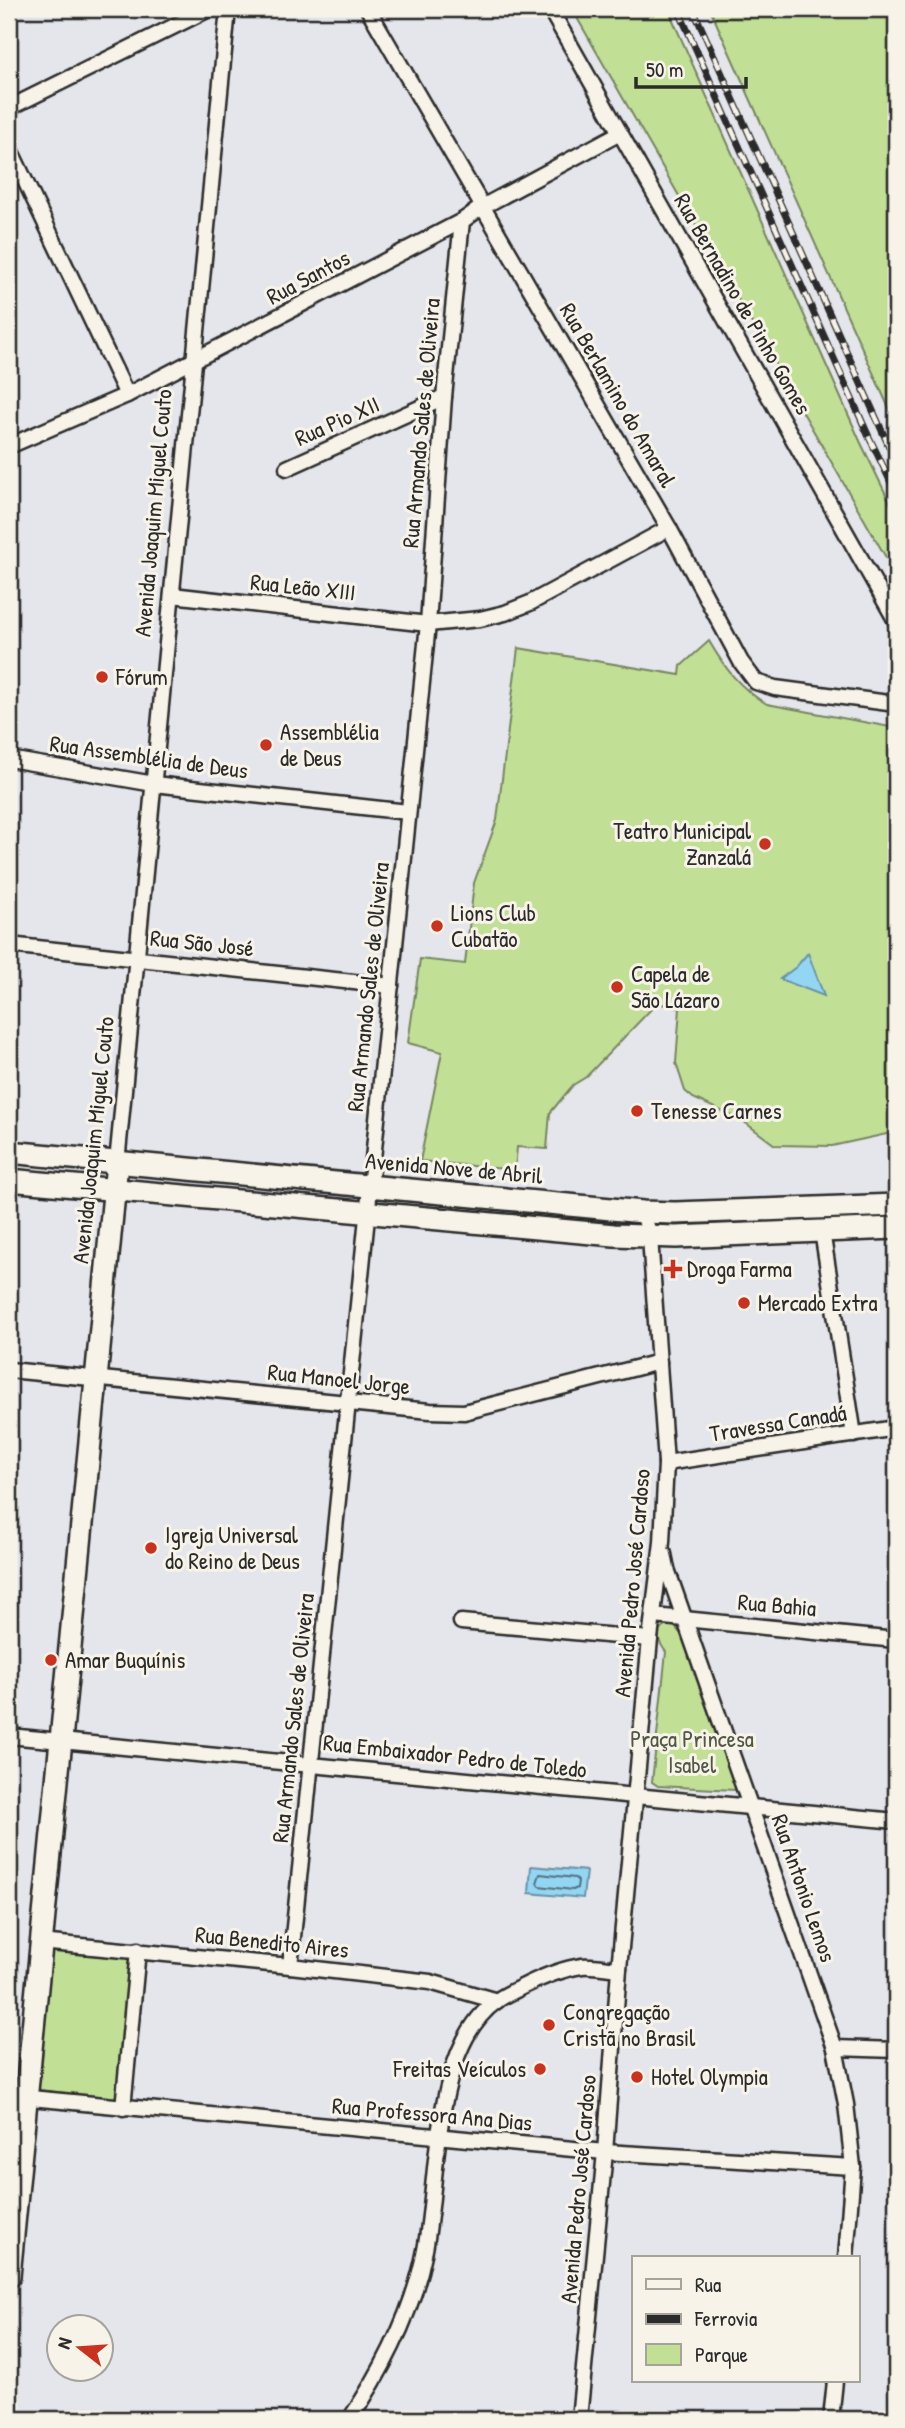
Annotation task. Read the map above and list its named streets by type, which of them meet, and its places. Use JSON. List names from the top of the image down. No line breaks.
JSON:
{"streets":{"main road":["Avenida Joaquim Miguel Couto","Avenida Nove de Abril"],"street":["Rua Santos","Rua Bernadino de Pinho Gomes","Rua Berlamino do Amaral","Rua Pio XII","Rua Armando Sales de Oliveira","Rua Leão XIII","Rua Assemblélia de Deus","Rua São José","Rua Manoel Jorge","Travessa Canadá","Avenida Pedro José Cardoso","Rua Bahia","Rua Embaixador Pedro de Toledo","Rua Antonio Lemos","Rua Benedito Aires","Rua Professora Ana Dias"]},"crossings":[["Rua Santos","Rua Bernadino de Pinho Gomes"],["Rua Santos","Rua Berlamino do Amaral"],["Rua Santos","Rua Armando Sales de Oliveira"],["Rua Santos","Avenida Joaquim Miguel Couto"],["Rua Berlamino do Amaral","Rua Leão XIII"],["Rua Pio XII","Rua Armando Sales de Oliveira"],["Rua Armando Sales de Oliveira","Rua Leão XIII"],["Rua Armando Sales de Oliveira","Rua Assemblélia de Deus"],["Rua Armando Sales de Oliveira","Rua São José"],["Rua Armando Sales de Oliveira","Avenida Nove de Abril"],["Rua Armando Sales de Oliveira","Rua Manoel Jorge"],["Rua Armando Sales de Oliveira","Rua Embaixador Pedro de Toledo"],["Rua Armando Sales de Oliveira","Rua Benedito Aires"],["Avenida Joaquim Miguel Couto","Rua Leão XIII"],["Avenida Joaquim Miguel Couto","Rua Assemblélia de Deus"],["Avenida Joaquim Miguel Couto","Rua São José"],["Avenida Joaquim Miguel Couto","Avenida Nove de Abril"],["Avenida Joaquim Miguel Couto","Rua Manoel Jorge"],["Avenida Joaquim Miguel Couto","Rua Embaixador Pedro de Toledo"],["Avenida Joaquim Miguel Couto","Rua Benedito Aires"],["Avenida Joaquim Miguel Couto","Rua Professora Ana Dias"],["Avenida Nove de Abril","Avenida Pedro José Cardoso"],["Rua Manoel Jorge","Avenida Pedro José Cardoso"],["Travessa Canadá","Avenida Pedro José Cardoso"],["Avenida Pedro José Cardoso","Rua Bahia"],["Avenida Pedro José Cardoso","Rua Embaixador Pedro de Toledo"],["Avenida Pedro José Cardoso","Rua Antonio Lemos"],["Avenida Pedro José Cardoso","Rua Professora Ana Dias"],["Rua Bahia","Rua Antonio Lemos"],["Rua Embaixador Pedro de Toledo","Rua Antonio Lemos"],["Rua Antonio Lemos","Rua Professora Ana Dias"]],"parks":["Praça Princesa Isabel"],"places":{"other":["Fórum","Assemblélia de Deus","Teatro Municipal Zanzalá","Lions Club Cubatão","Capela de São Lázaro","Tenesse Carnes","Mercado Extra","Igreja Universal do Reino de Deus","Amar Buquínis","Congregação Cristã no Brasil","Freitas Veículos","Hotel Olympia"],"health":["Droga Farma"]},"legend":["Rua","Ferrovia","Parque"],"scale_bar":"50 m","north":"left"}
